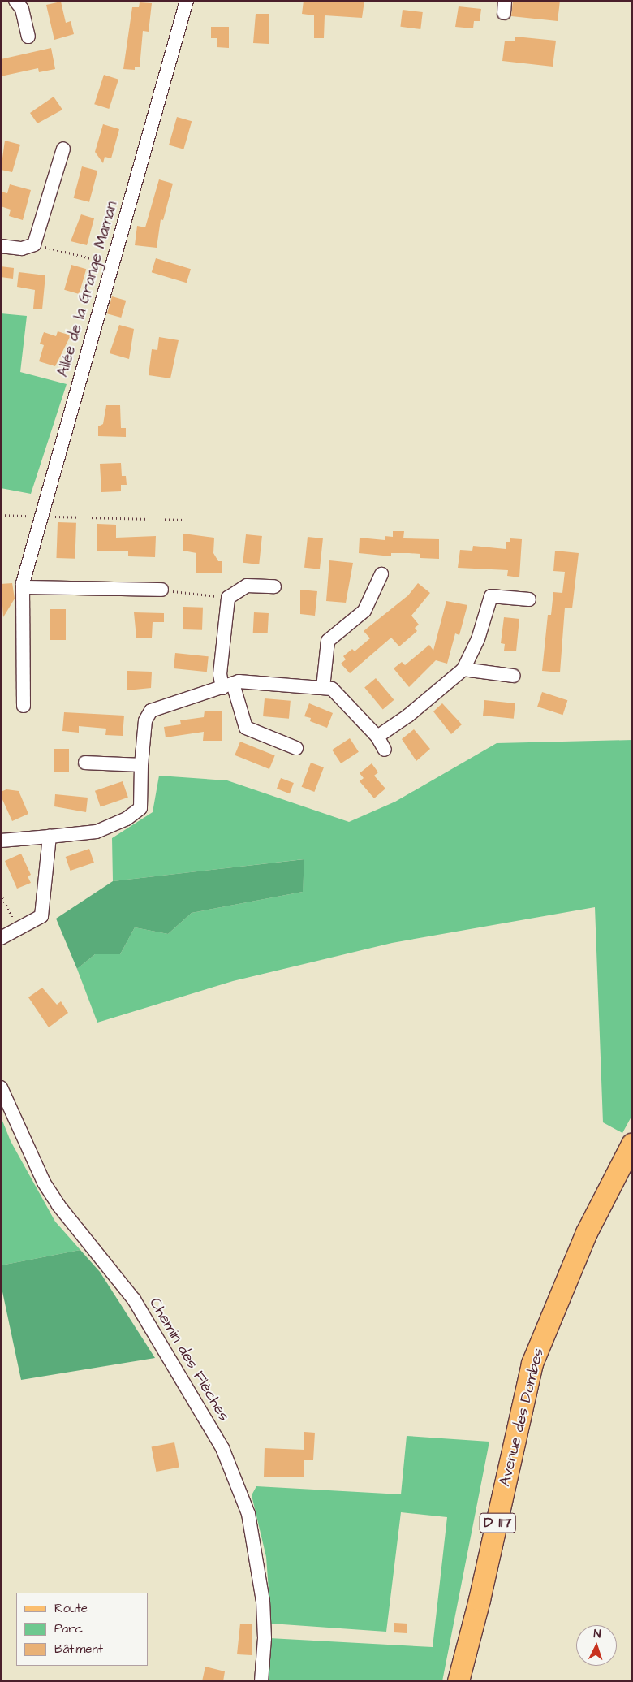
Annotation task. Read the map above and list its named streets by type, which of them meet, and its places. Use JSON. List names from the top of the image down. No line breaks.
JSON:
{"streets":{"main road":["Avenue des Dombes","D 117"],"street":["Allée de la Grange Maman","Chemin des Flèches"]},"legend":["Route","Parc","Bâtiment"],"north":"top"}
